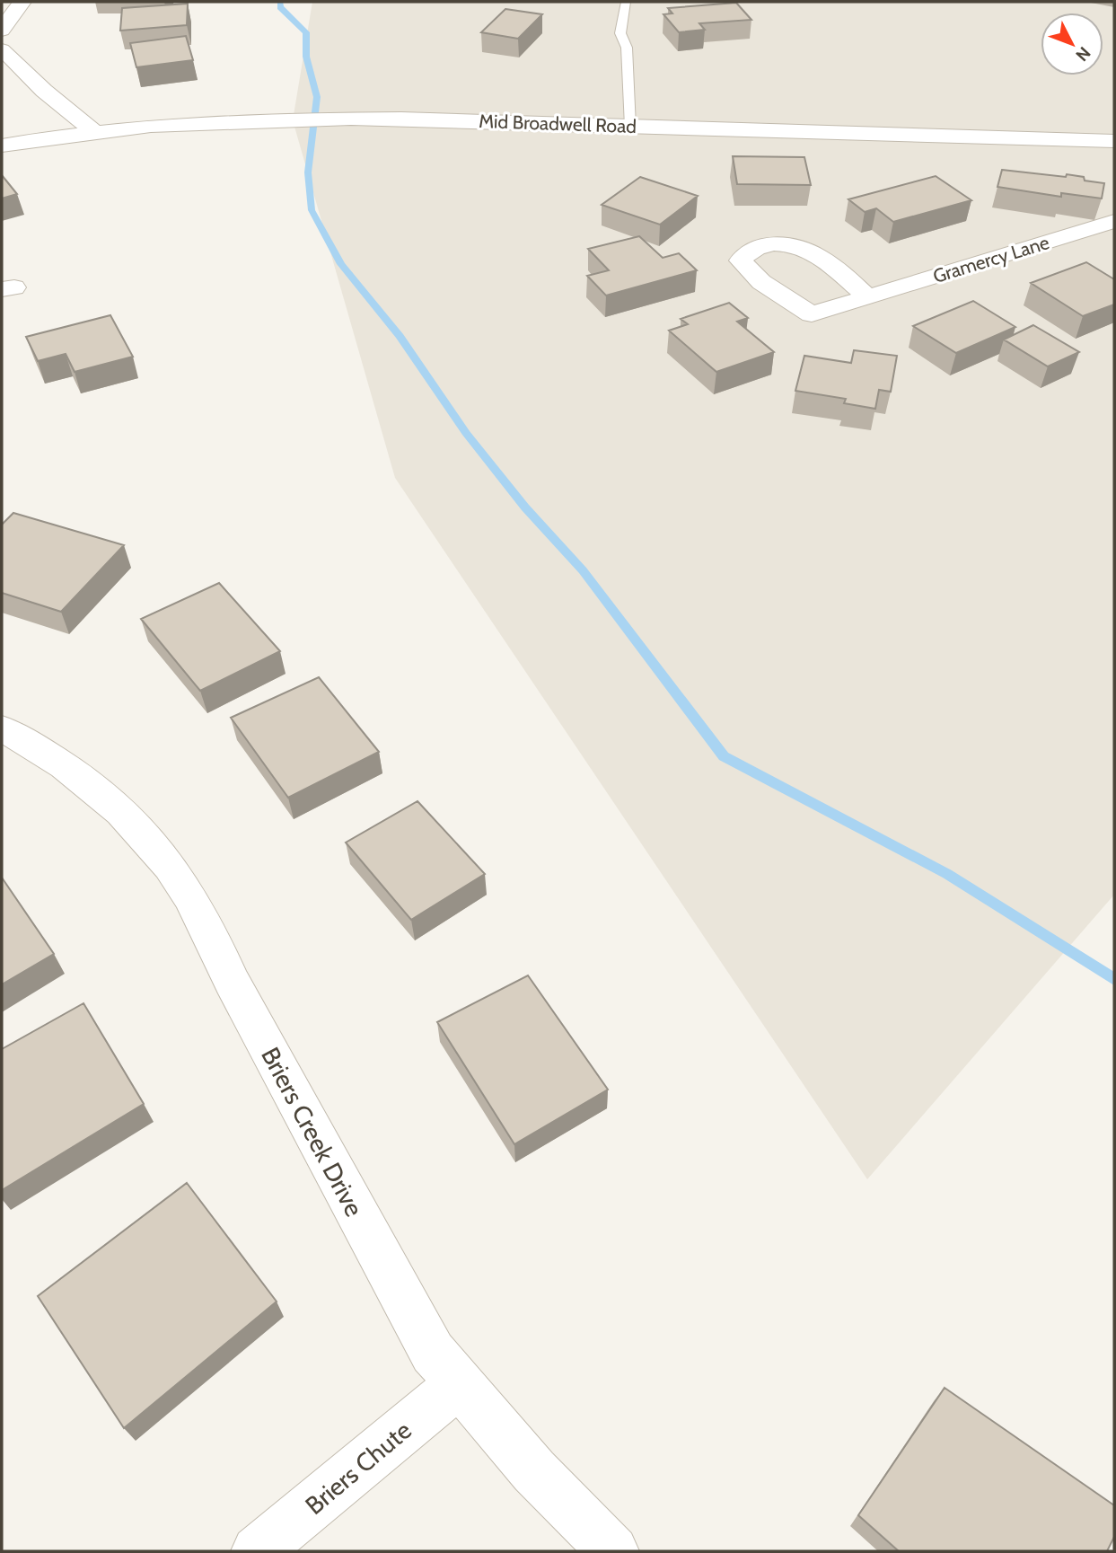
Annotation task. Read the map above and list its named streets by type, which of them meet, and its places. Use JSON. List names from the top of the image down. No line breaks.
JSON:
{"streets":{"street":["Mid Broadwell Road","Gramercy Lane","Briers Creek Drive","Briers Chute"]},"crossings":[["Briers Creek Drive","Briers Chute"]],"north":"bottom right"}
